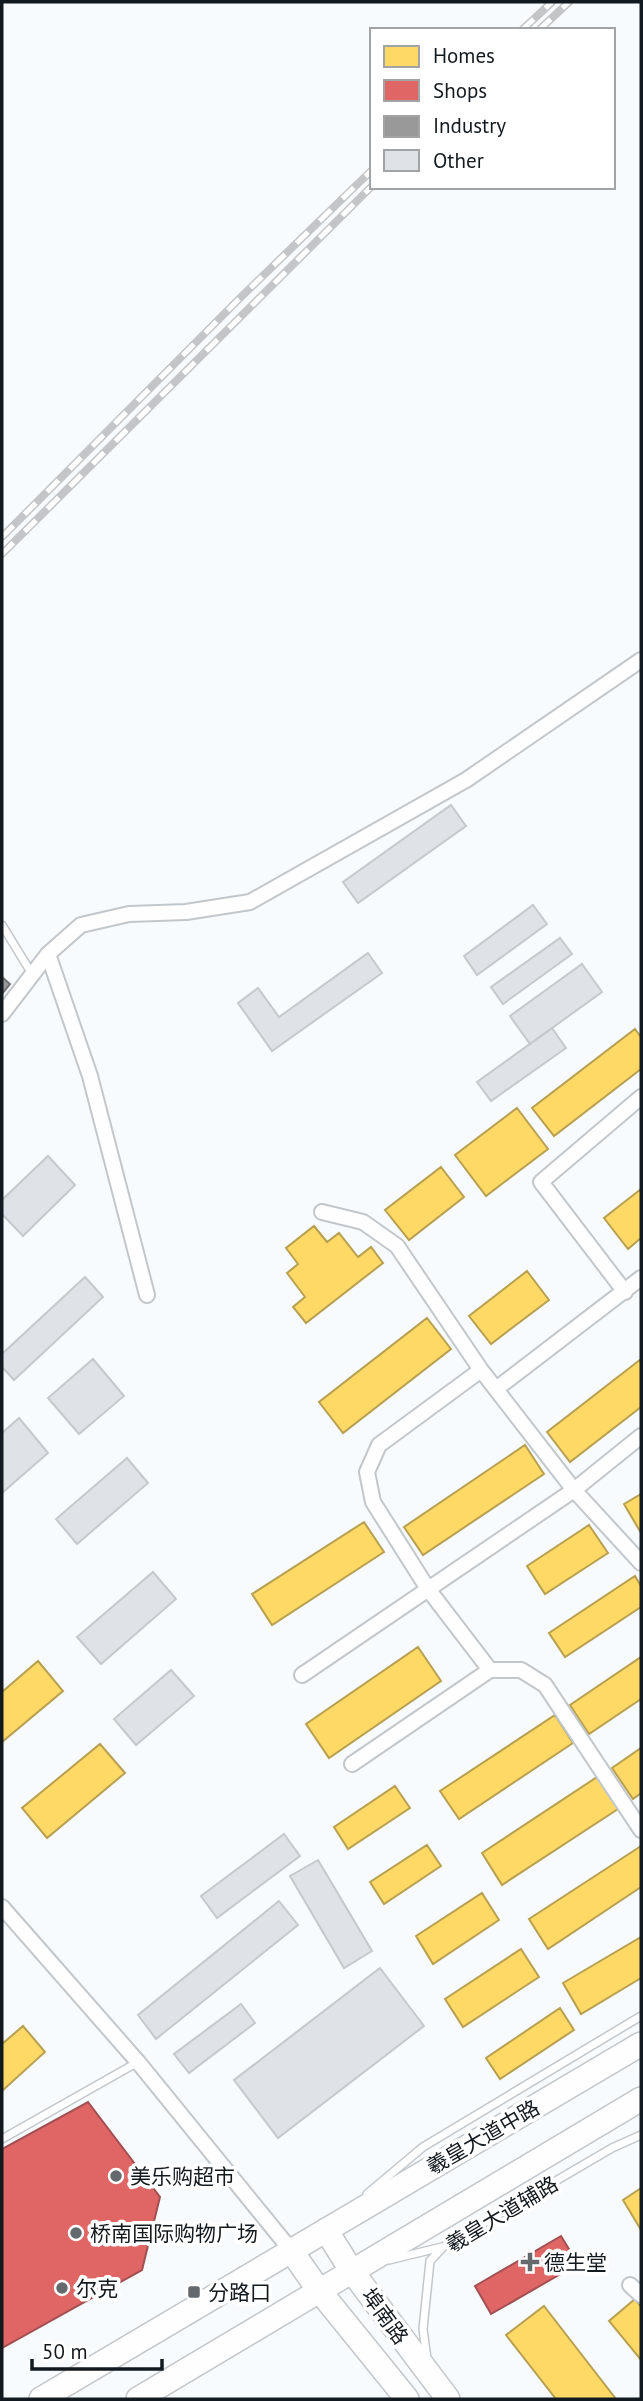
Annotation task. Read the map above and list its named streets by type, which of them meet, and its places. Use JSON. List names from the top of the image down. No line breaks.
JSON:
{"streets":{"main road":["羲皇大道中路","埠南路"],"lane":["羲皇大道辅路"]},"crossings":[["羲皇大道中路","埠南路"],["羲皇大道辅路","埠南路"]],"places":{"other":["美乐购超市","桥南国际购物广场","尔克"],"health":["德生堂"],"transit":["分路口"]},"legend":["Homes","Shops","Industry","Other"],"scale_bar":"50 m"}
